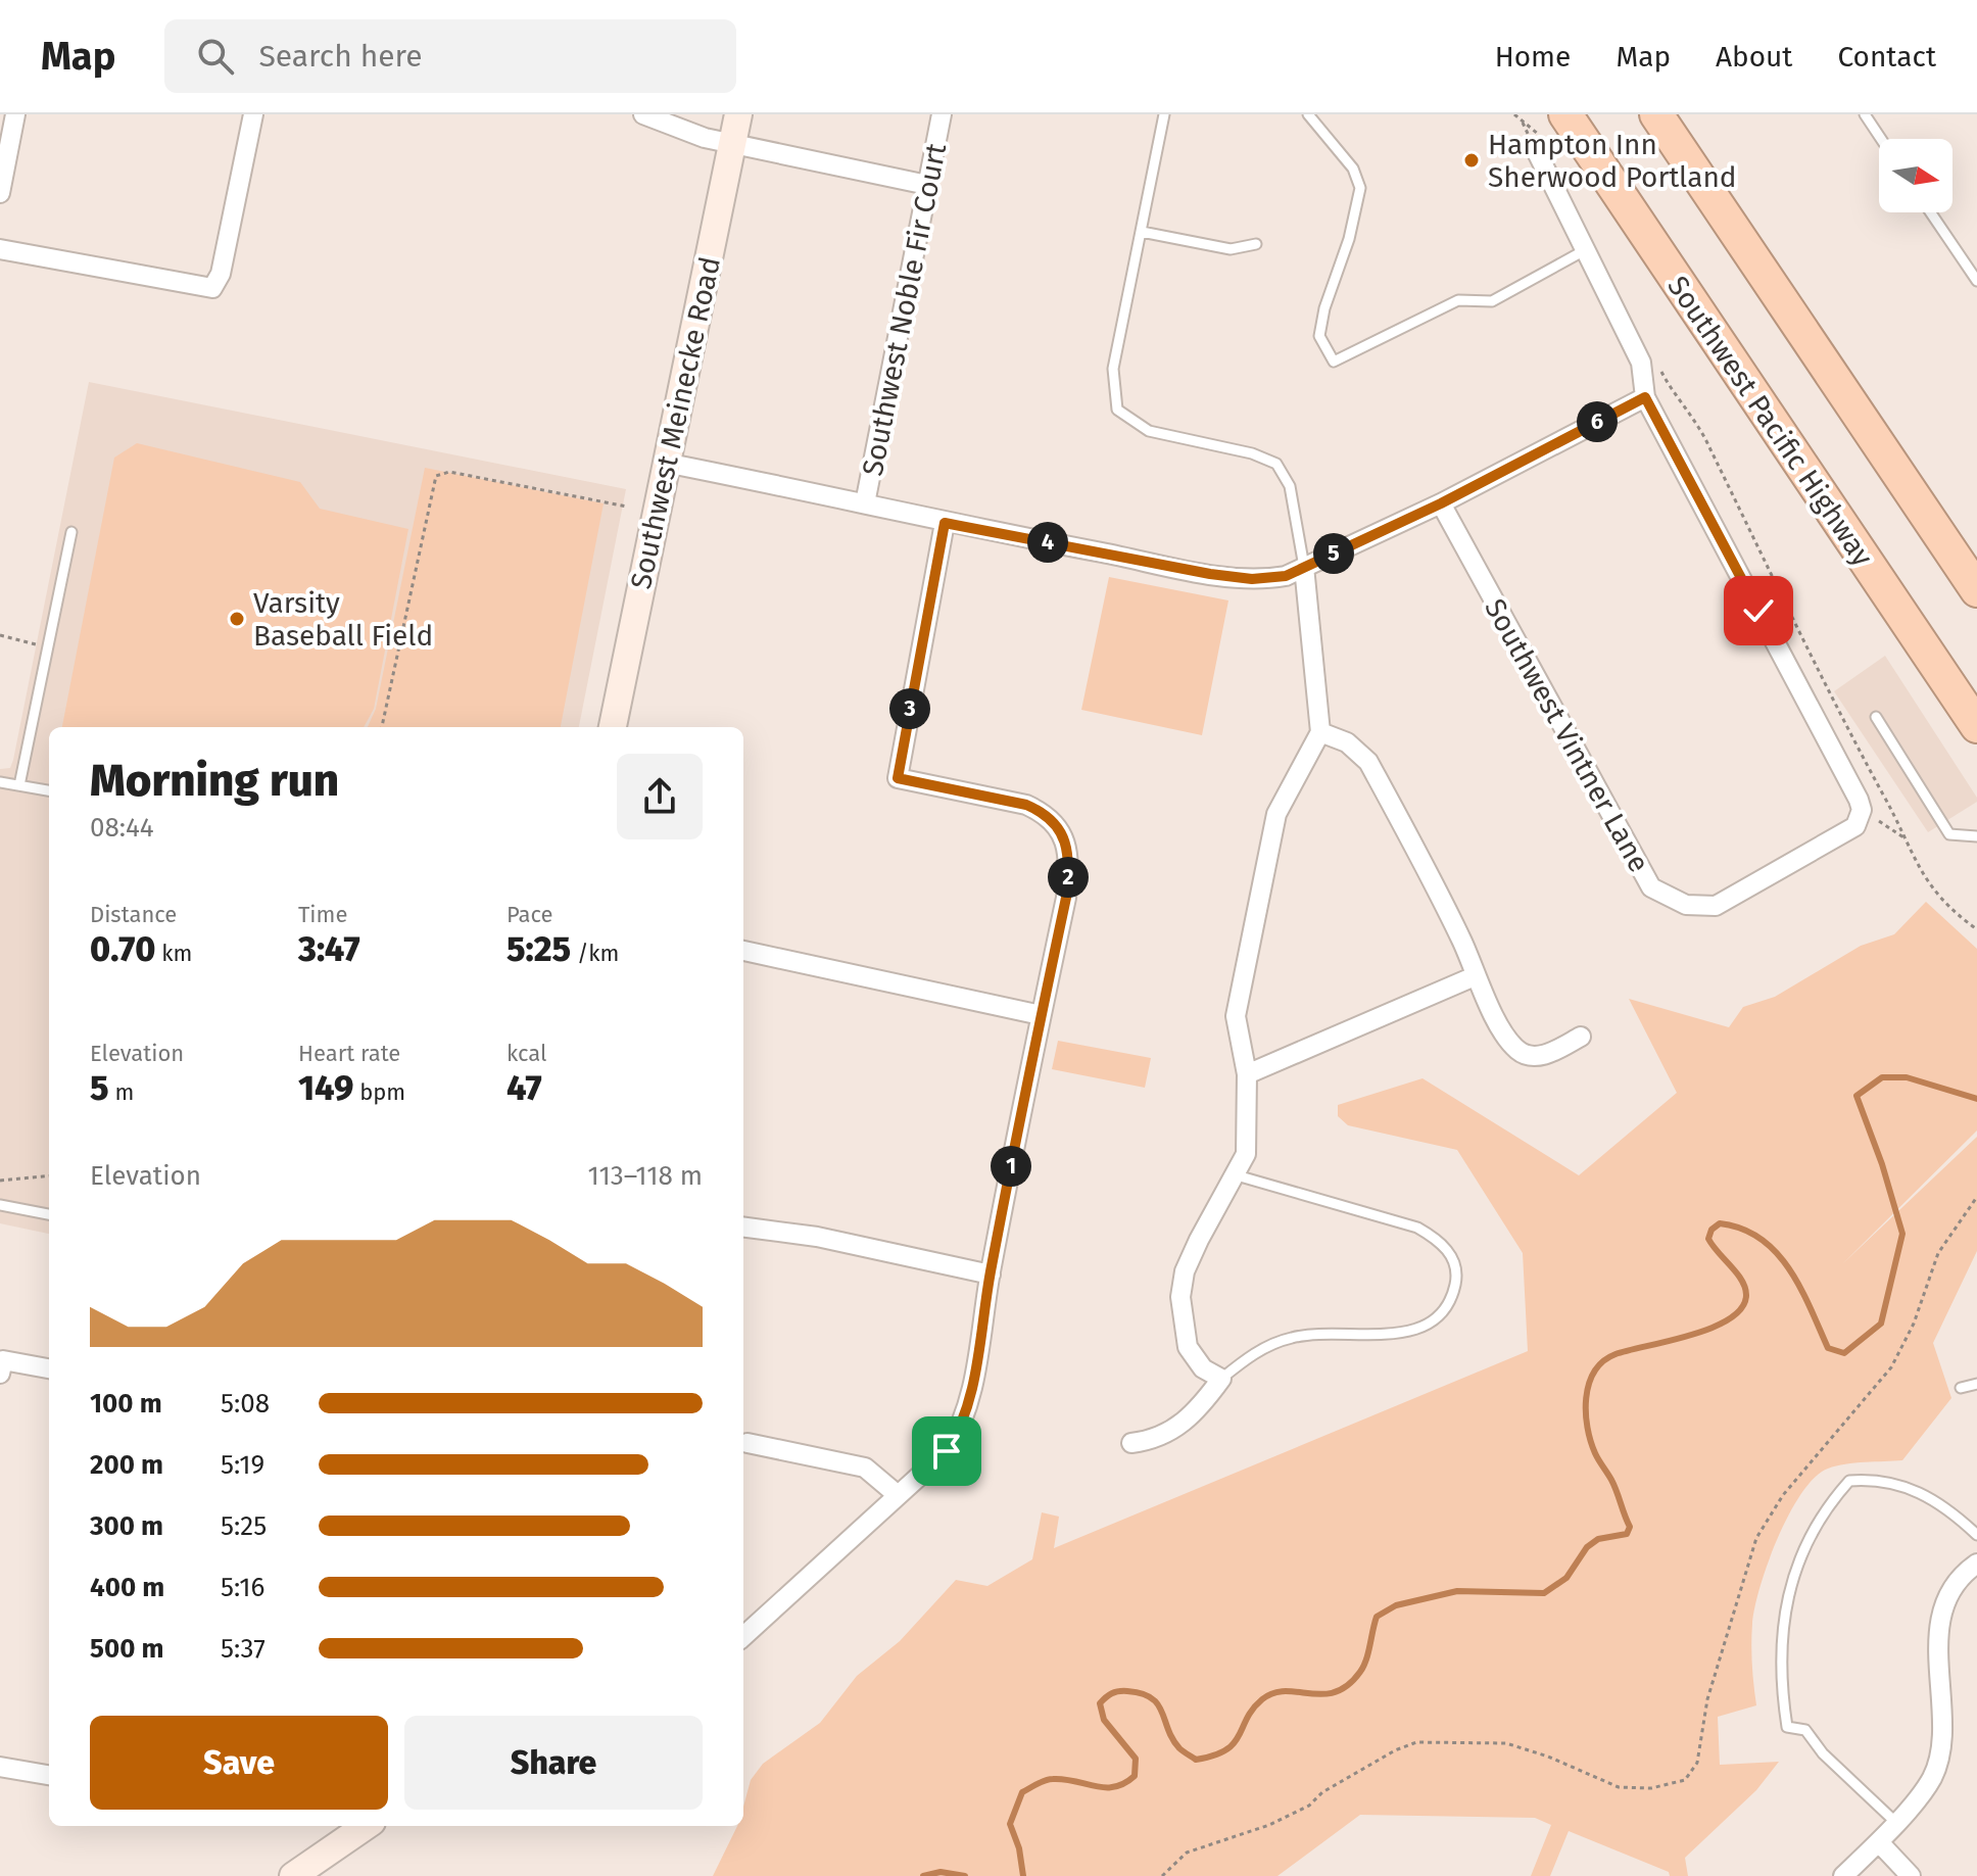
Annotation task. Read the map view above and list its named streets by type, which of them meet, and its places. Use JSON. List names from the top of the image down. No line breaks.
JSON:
{"streets":{"highway":["Southwest Pacific Highway"],"main road":["Southwest Meinecke Road"],"street":["Southwest Noble Fir Court","Southwest Vintner Lane"]},"places":["Hampton Inn Sherwood Portland","Varsity Baseball Field"],"north":"right","page":{"header":"Map","search":"Search here","nav":["Home","Map","About","Contact"],"pins":["6","4","5","3","2","1"],"heading":["Morning run","08:44"],"stats":[["Distance","0.70 km"],["Time","3:47"],["Pace","5:25 /km"],["Elevation","5 m"],["Heart rate","149 bpm"],["kcal","47"]],"chart":["Elevation","113–118 m"],"list":[{"name":"100 m","note":"5:08"},{"name":"200 m","note":"5:19"},{"name":"300 m","note":"5:25"},{"name":"400 m","note":"5:16"},{"name":"500 m","note":"5:37"}],"buttons":["Save","Share"]}}
